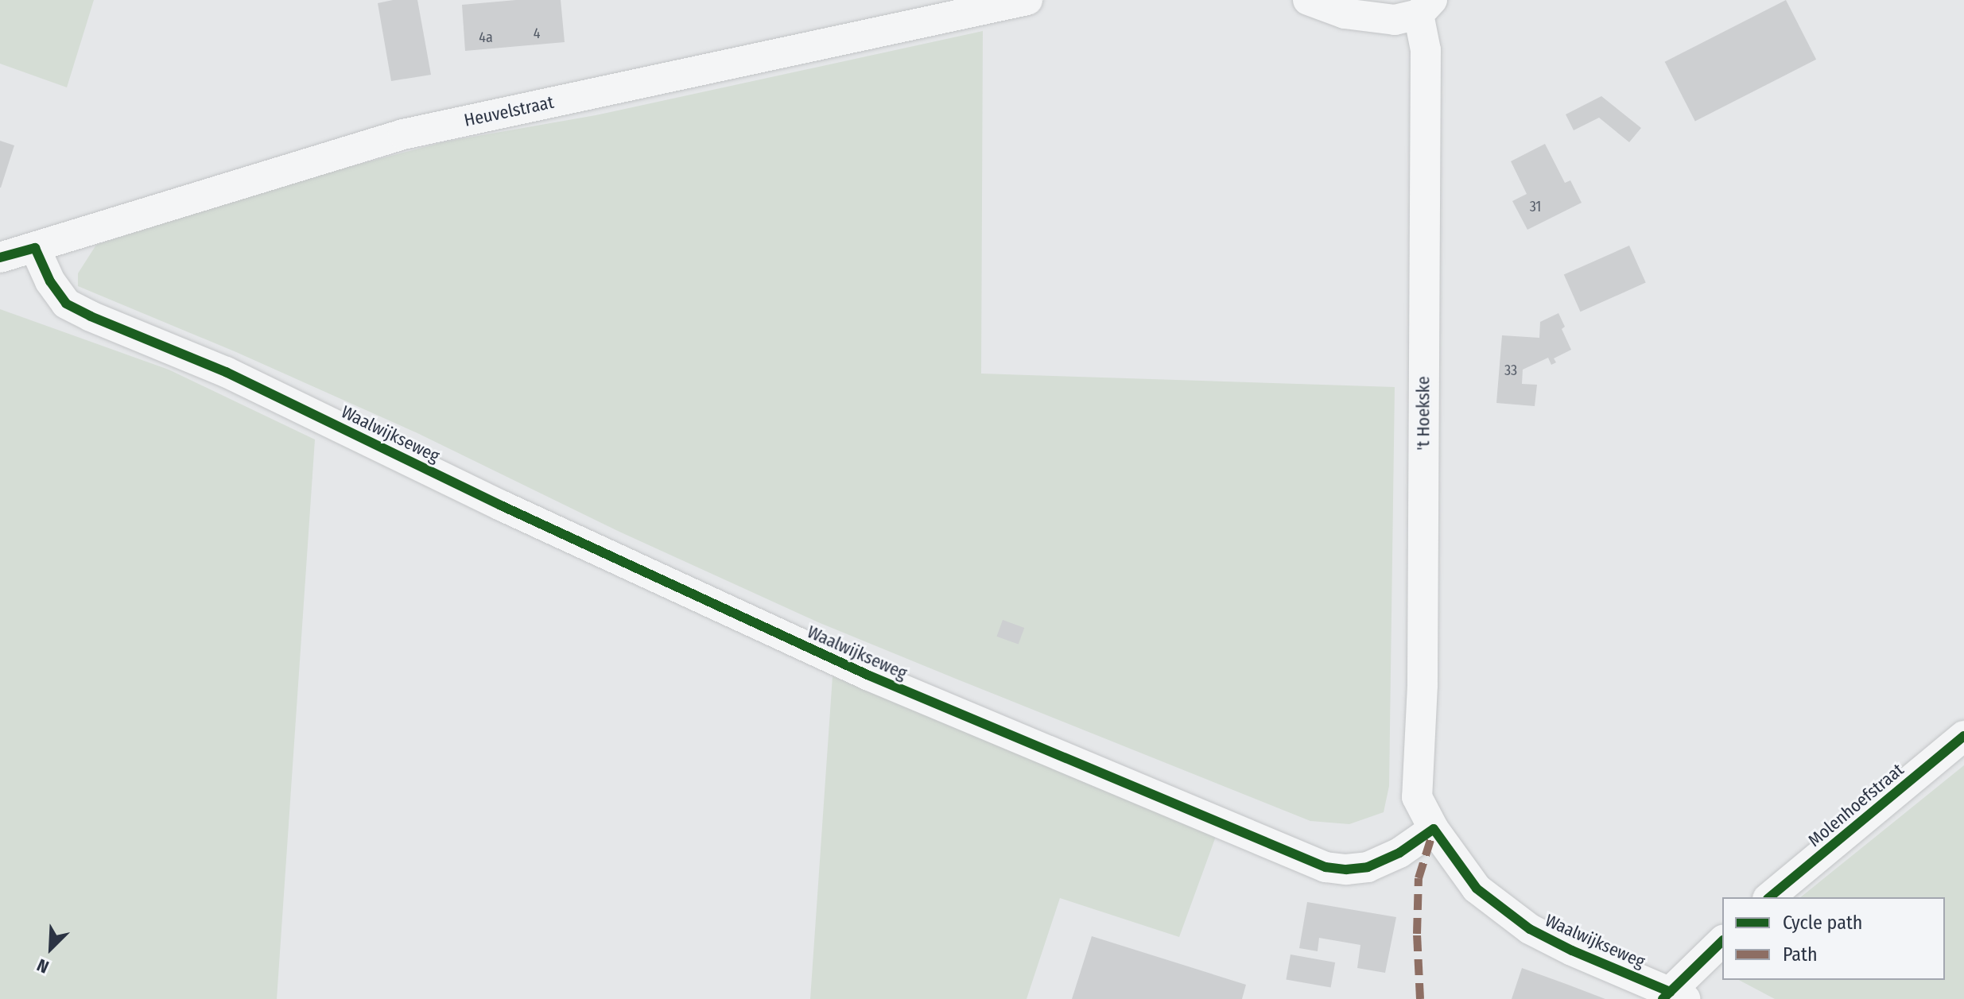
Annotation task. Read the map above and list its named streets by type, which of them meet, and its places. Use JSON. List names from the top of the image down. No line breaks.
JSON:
{"streets":{"street":["Heuvelstraat","'t Hoekske","Waalwijkseweg","Molenhoefstraat"]},"crossings":[["Heuvelstraat","Waalwijkseweg"],["'t Hoekske","Waalwijkseweg"]],"house_numbers":["4","4a","31","33"],"legend":["Cycle path","Path"],"north":"bottom left"}
